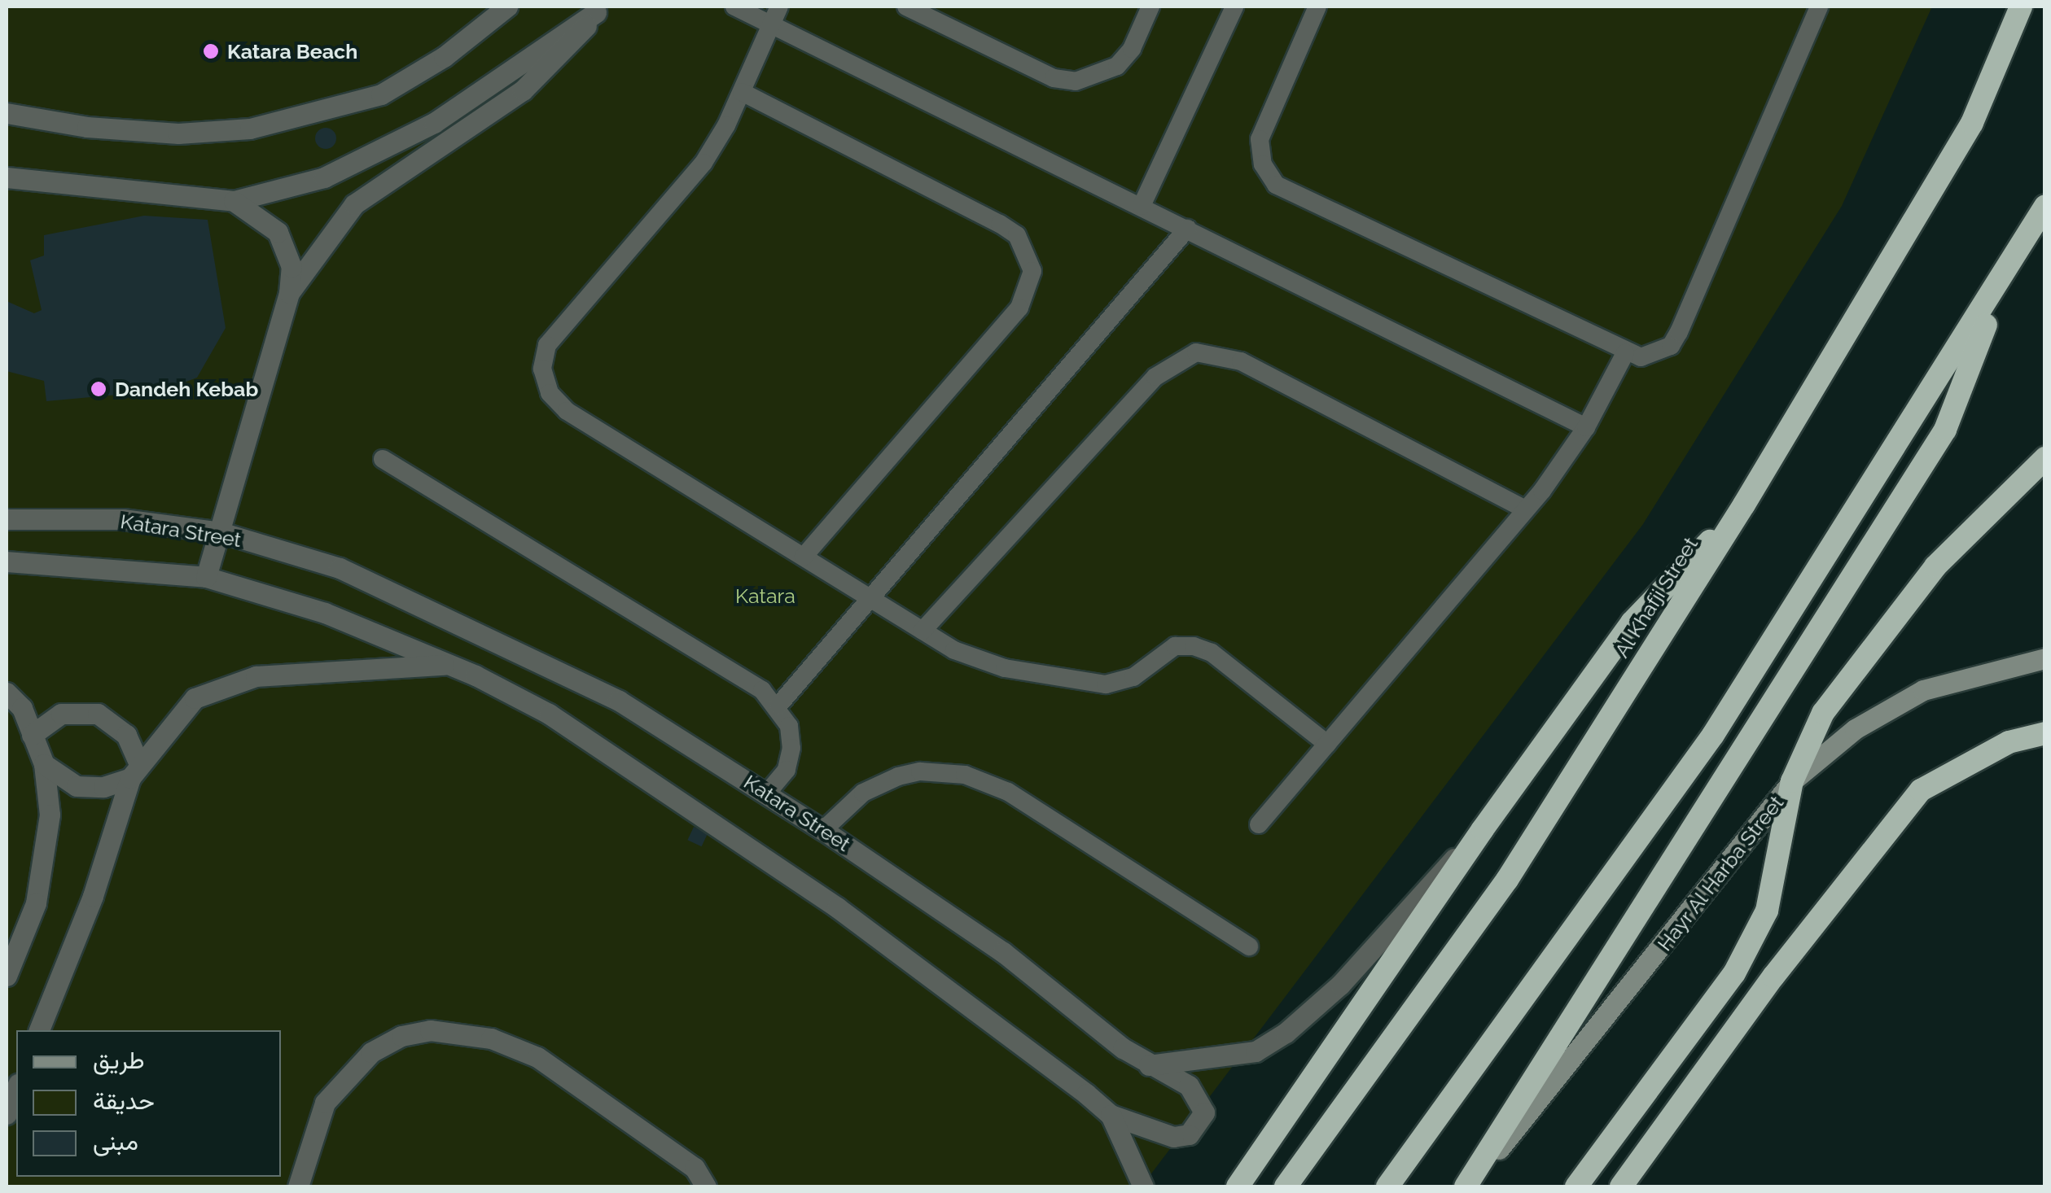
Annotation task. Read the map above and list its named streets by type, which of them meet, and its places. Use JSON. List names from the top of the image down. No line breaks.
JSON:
{"streets":{"highway":["Al Khafji Street"],"main road":["Hayr Al Harba Street"],"street":["Katara Street"]},"parks":["Katara"],"places":["Katara Beach","Dandeh Kebab"],"legend":["طريق","حديقة","مبنى"]}
